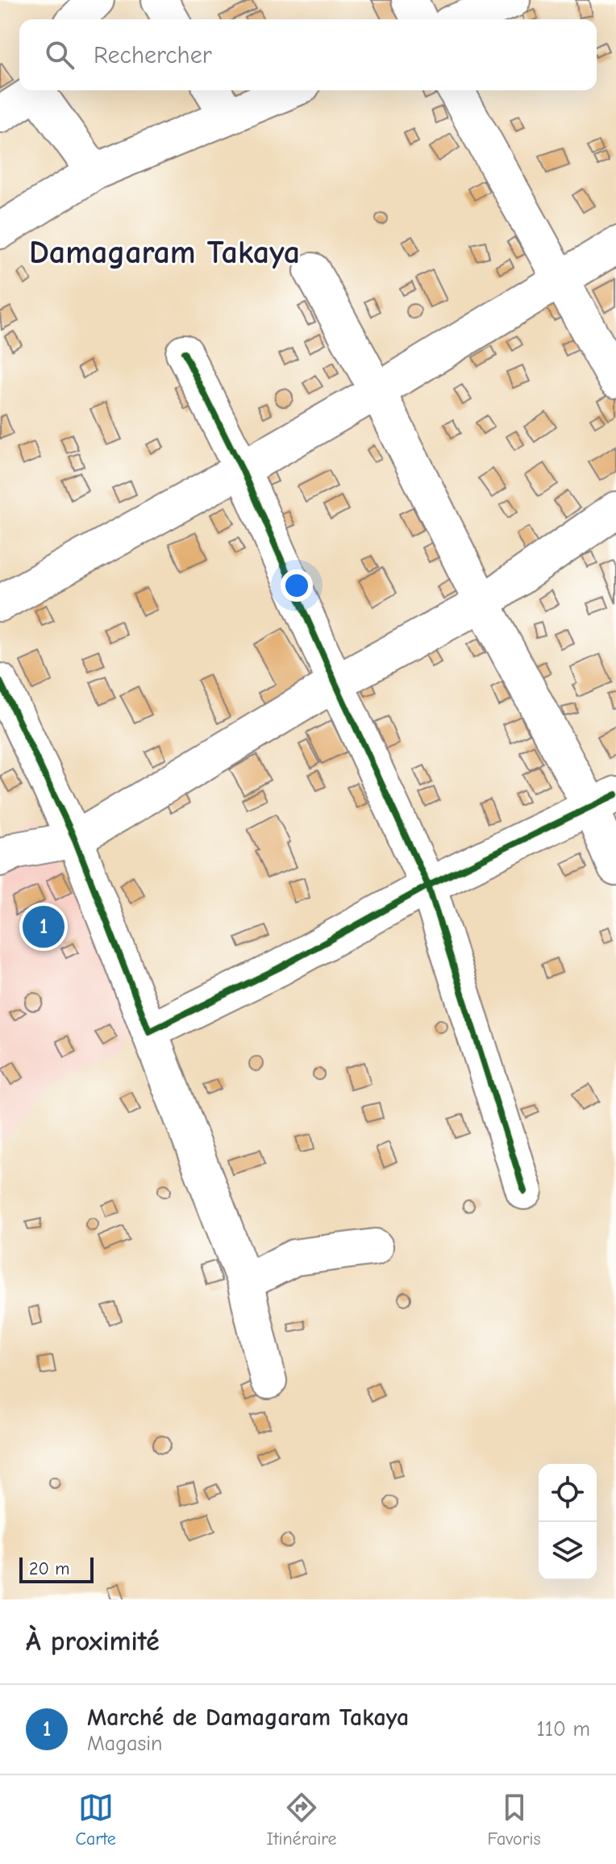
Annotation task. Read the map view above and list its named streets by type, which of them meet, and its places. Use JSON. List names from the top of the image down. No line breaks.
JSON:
{"districts":["Damagaram Takaya"],"scale_bar":"20 m","page":{"search":"Rechercher","pins":"1","scale":"20 m","heading":"À proximité","list":[{"mark":"1","name":"Marché de Damagaram Takaya","note":"Magasin","value":"110 m"}],"nav":["Carte","Itinéraire","Favoris"]}}
